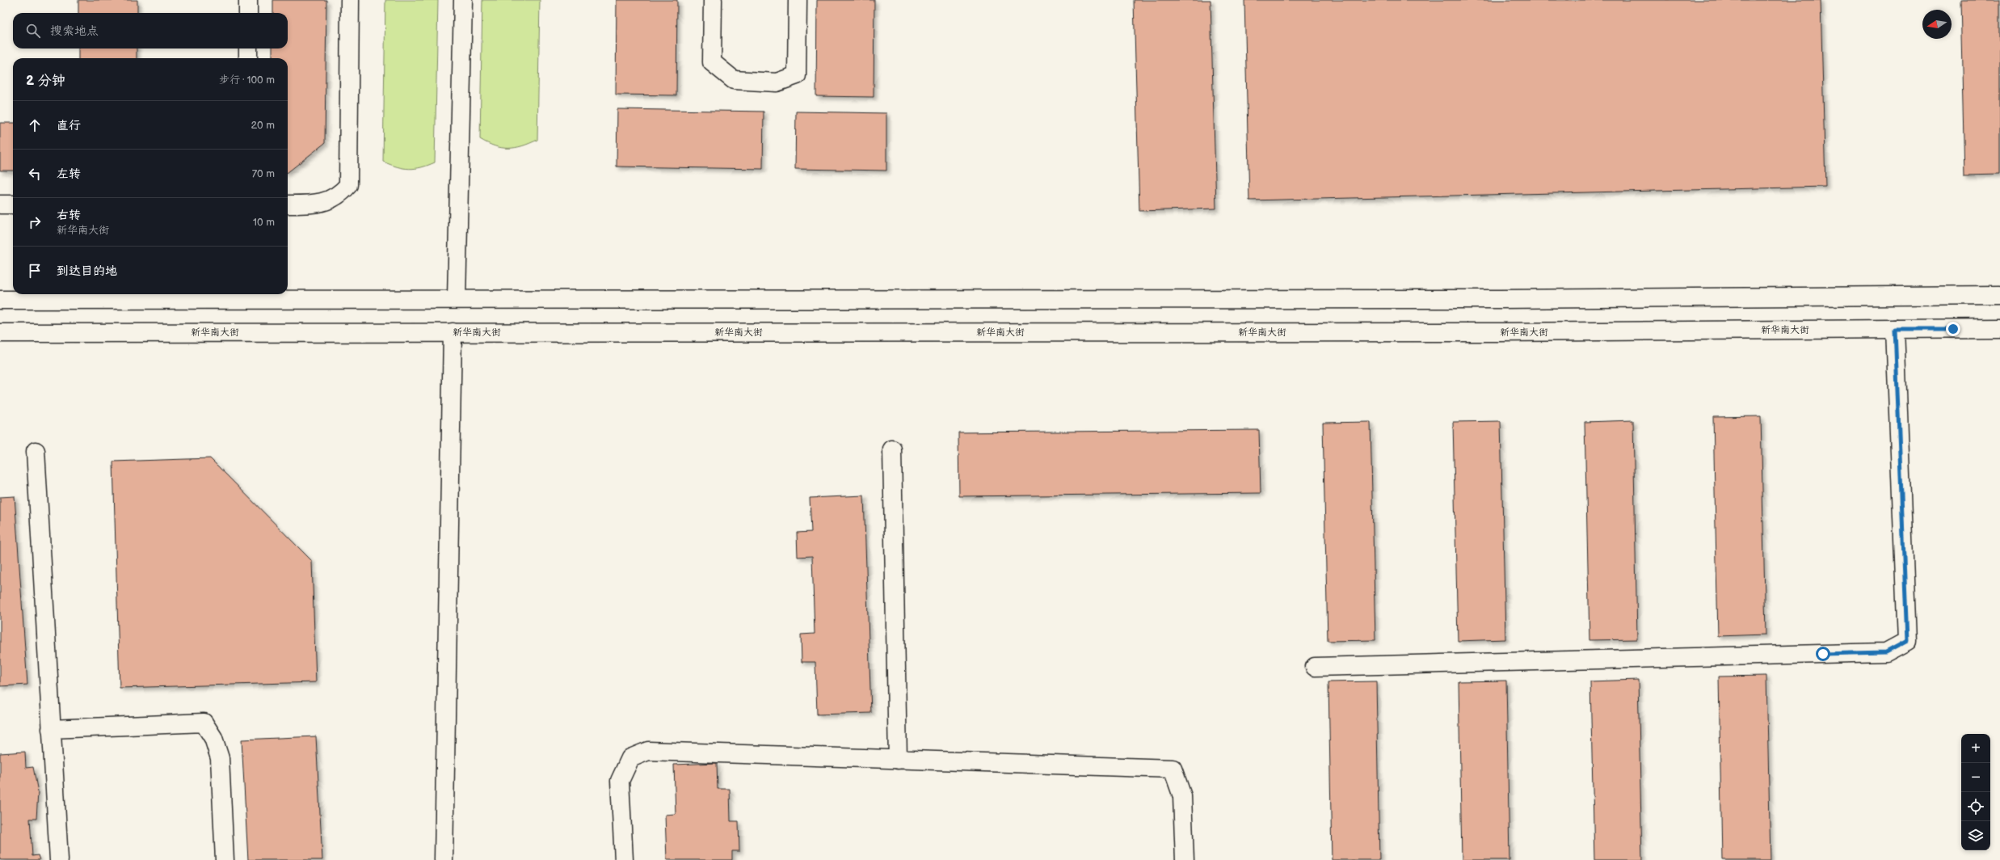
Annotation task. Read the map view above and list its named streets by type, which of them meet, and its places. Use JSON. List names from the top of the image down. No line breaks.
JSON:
{"streets":{"main road":["新华南大街"]},"north":"left","page":{"search":"搜索地点","heading":["2 分钟","步行 · 100 m"],"list":[["直行","20 m"],["左转","70 m"],["右转","新华南大街","10 m"],"到达目的地"],"map_buttons":["+","−"]}}
